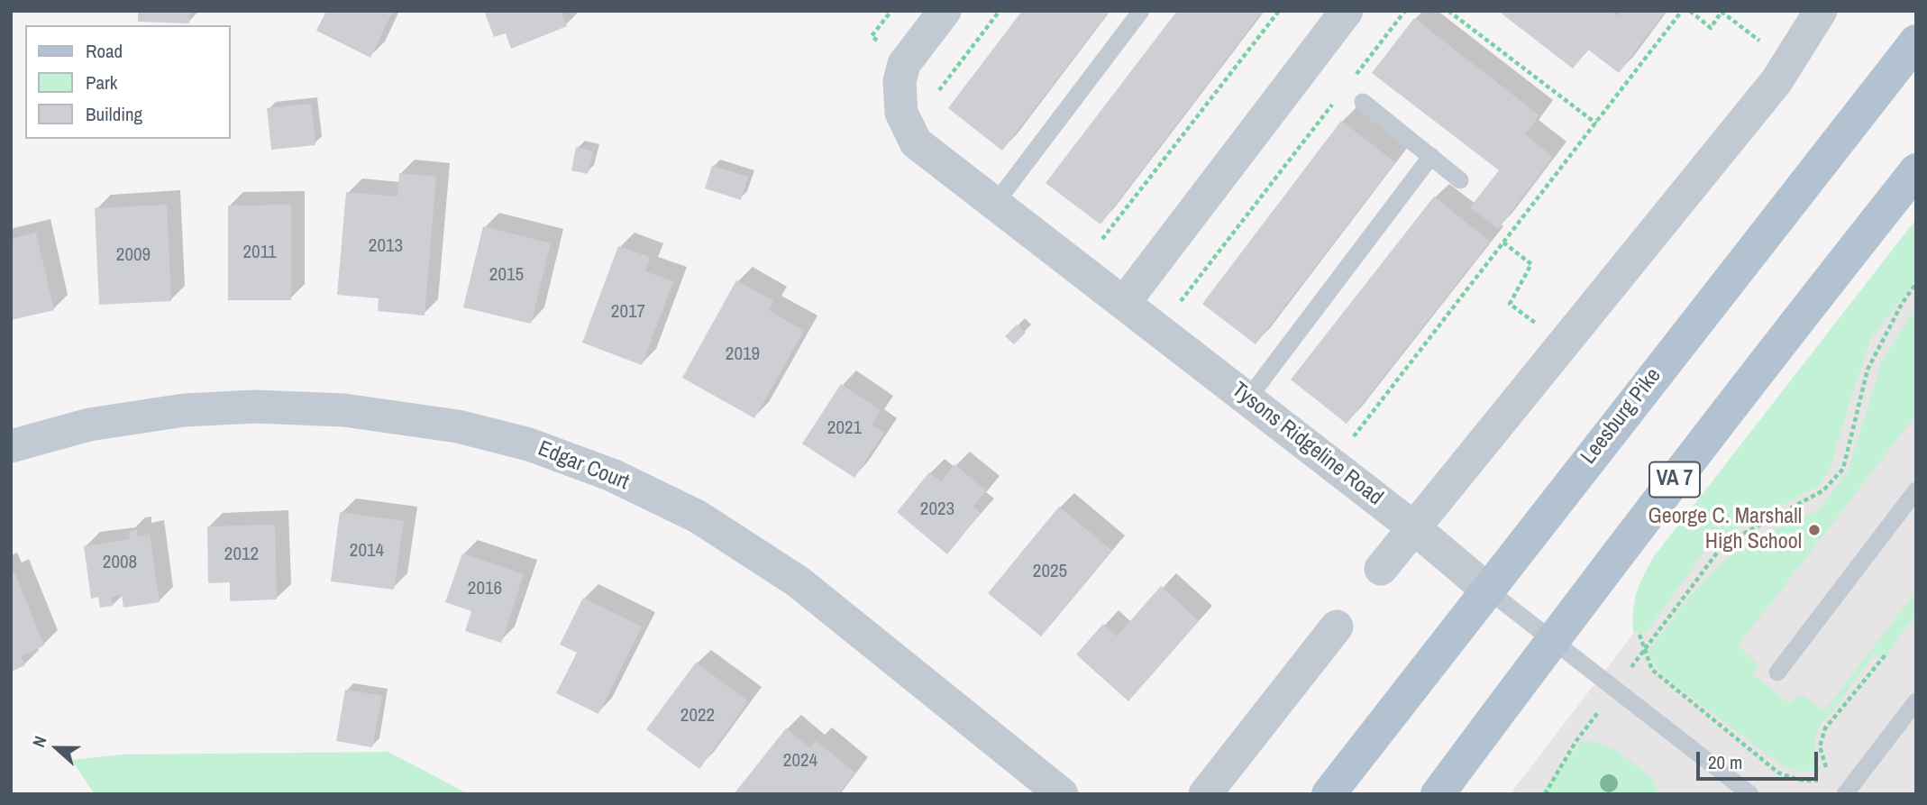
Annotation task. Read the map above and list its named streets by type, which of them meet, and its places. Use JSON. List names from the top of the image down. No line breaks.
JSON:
{"streets":{"main road":["Leesburg Pike","VA 7"],"street":["Tysons Ridgeline Road","Edgar Court"]},"crossings":[["Leesburg Pike","Tysons Ridgeline Road"]],"places":["George C. Marshall High School"],"house_numbers":["2013","2011","2009","2015","2017","2019","2021","2023","2014","2012","2008","2025","2016","2022","2024"],"legend":["Road","Park","Building"],"scale_bar":"20 m","north":"left"}
